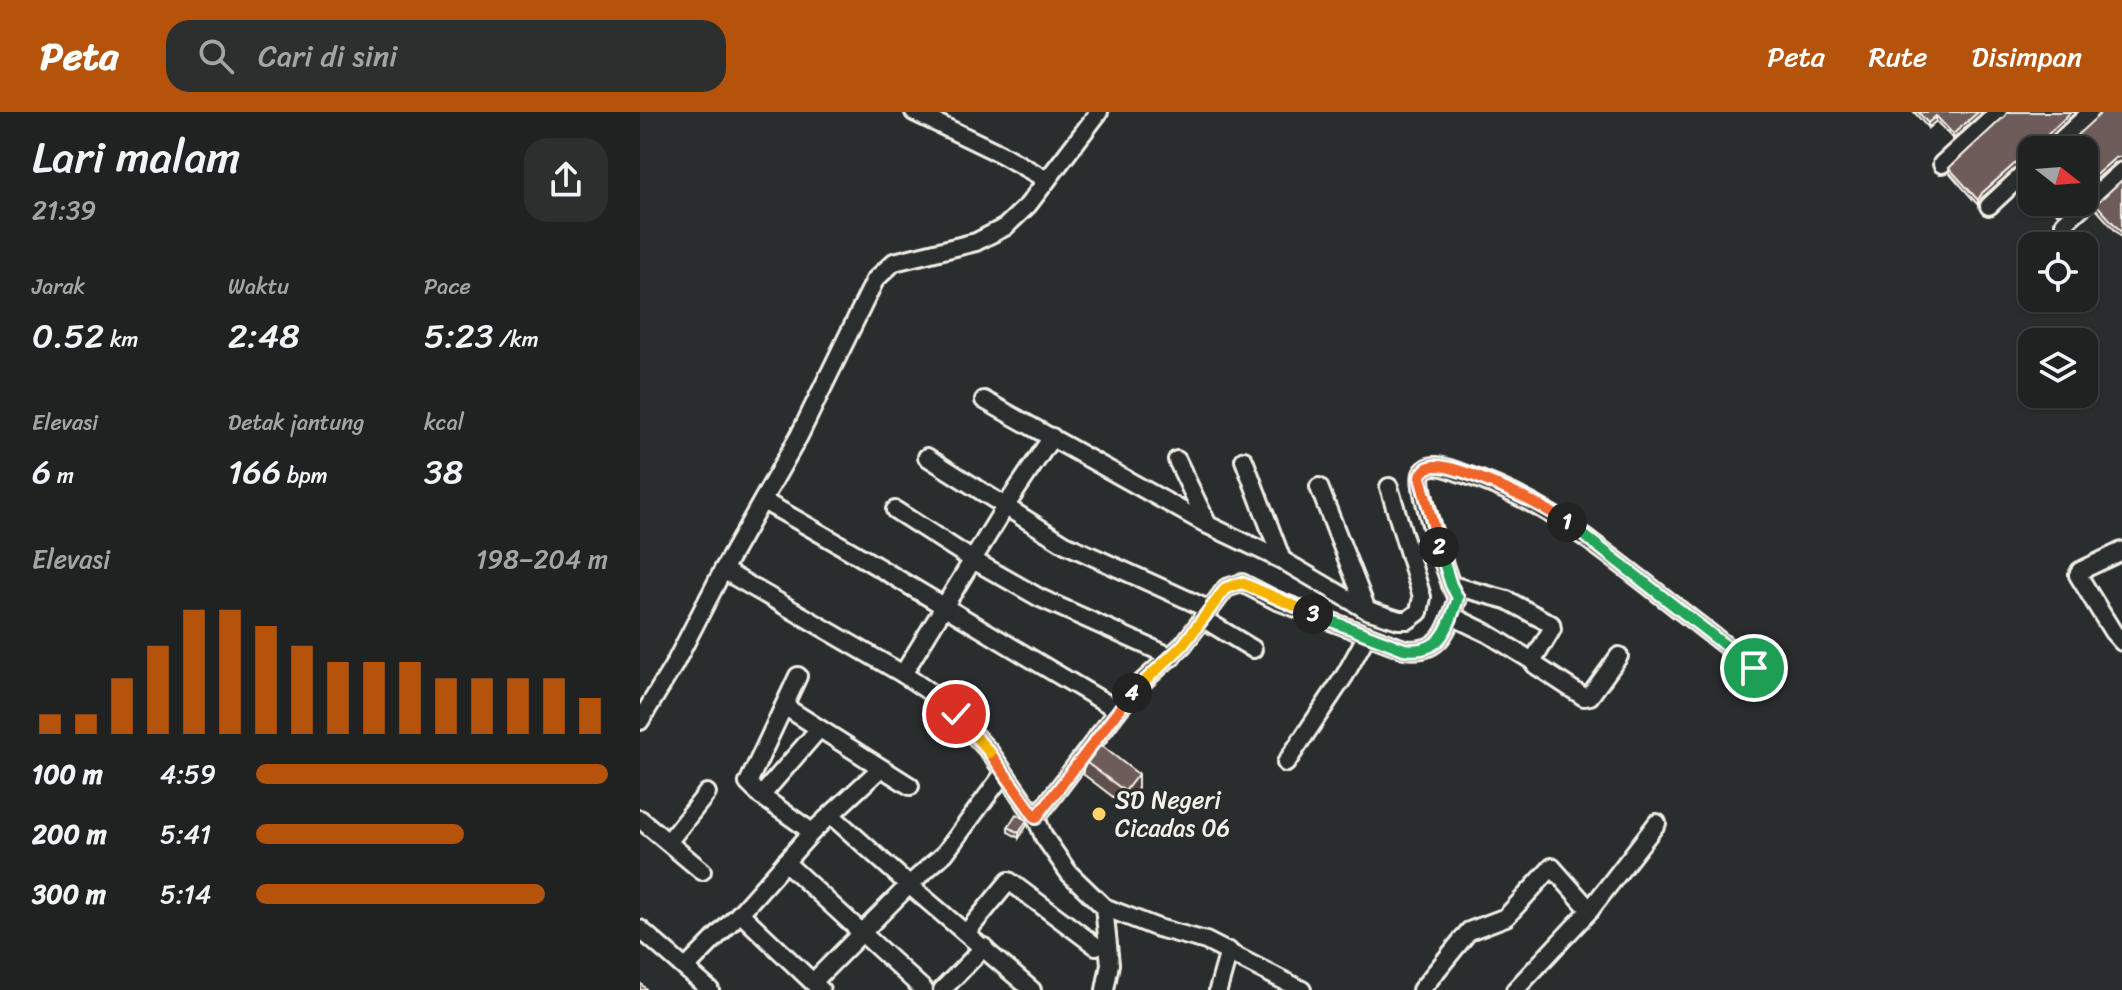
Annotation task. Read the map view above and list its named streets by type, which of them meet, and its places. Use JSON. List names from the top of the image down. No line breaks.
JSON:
{"places":["SD Negeri Cicadas 06"],"north":"right","page":{"header":"Peta","search":"Cari di sini","nav":["Peta","Rute","Disimpan"],"heading":["Lari malam","21:39"],"stats":[["Jarak","0.52 km"],["Waktu","2:48"],["Pace","5:23 /km"],["Elevasi","6 m"],["Detak jantung","166 bpm"],["kcal","38"]],"pins":["1","2","3","4"],"chart":["Elevasi","198–204 m"],"list":[{"name":"100 m","note":"4:59"},{"name":"200 m","note":"5:41"},{"name":"300 m","note":"5:14"}]}}
